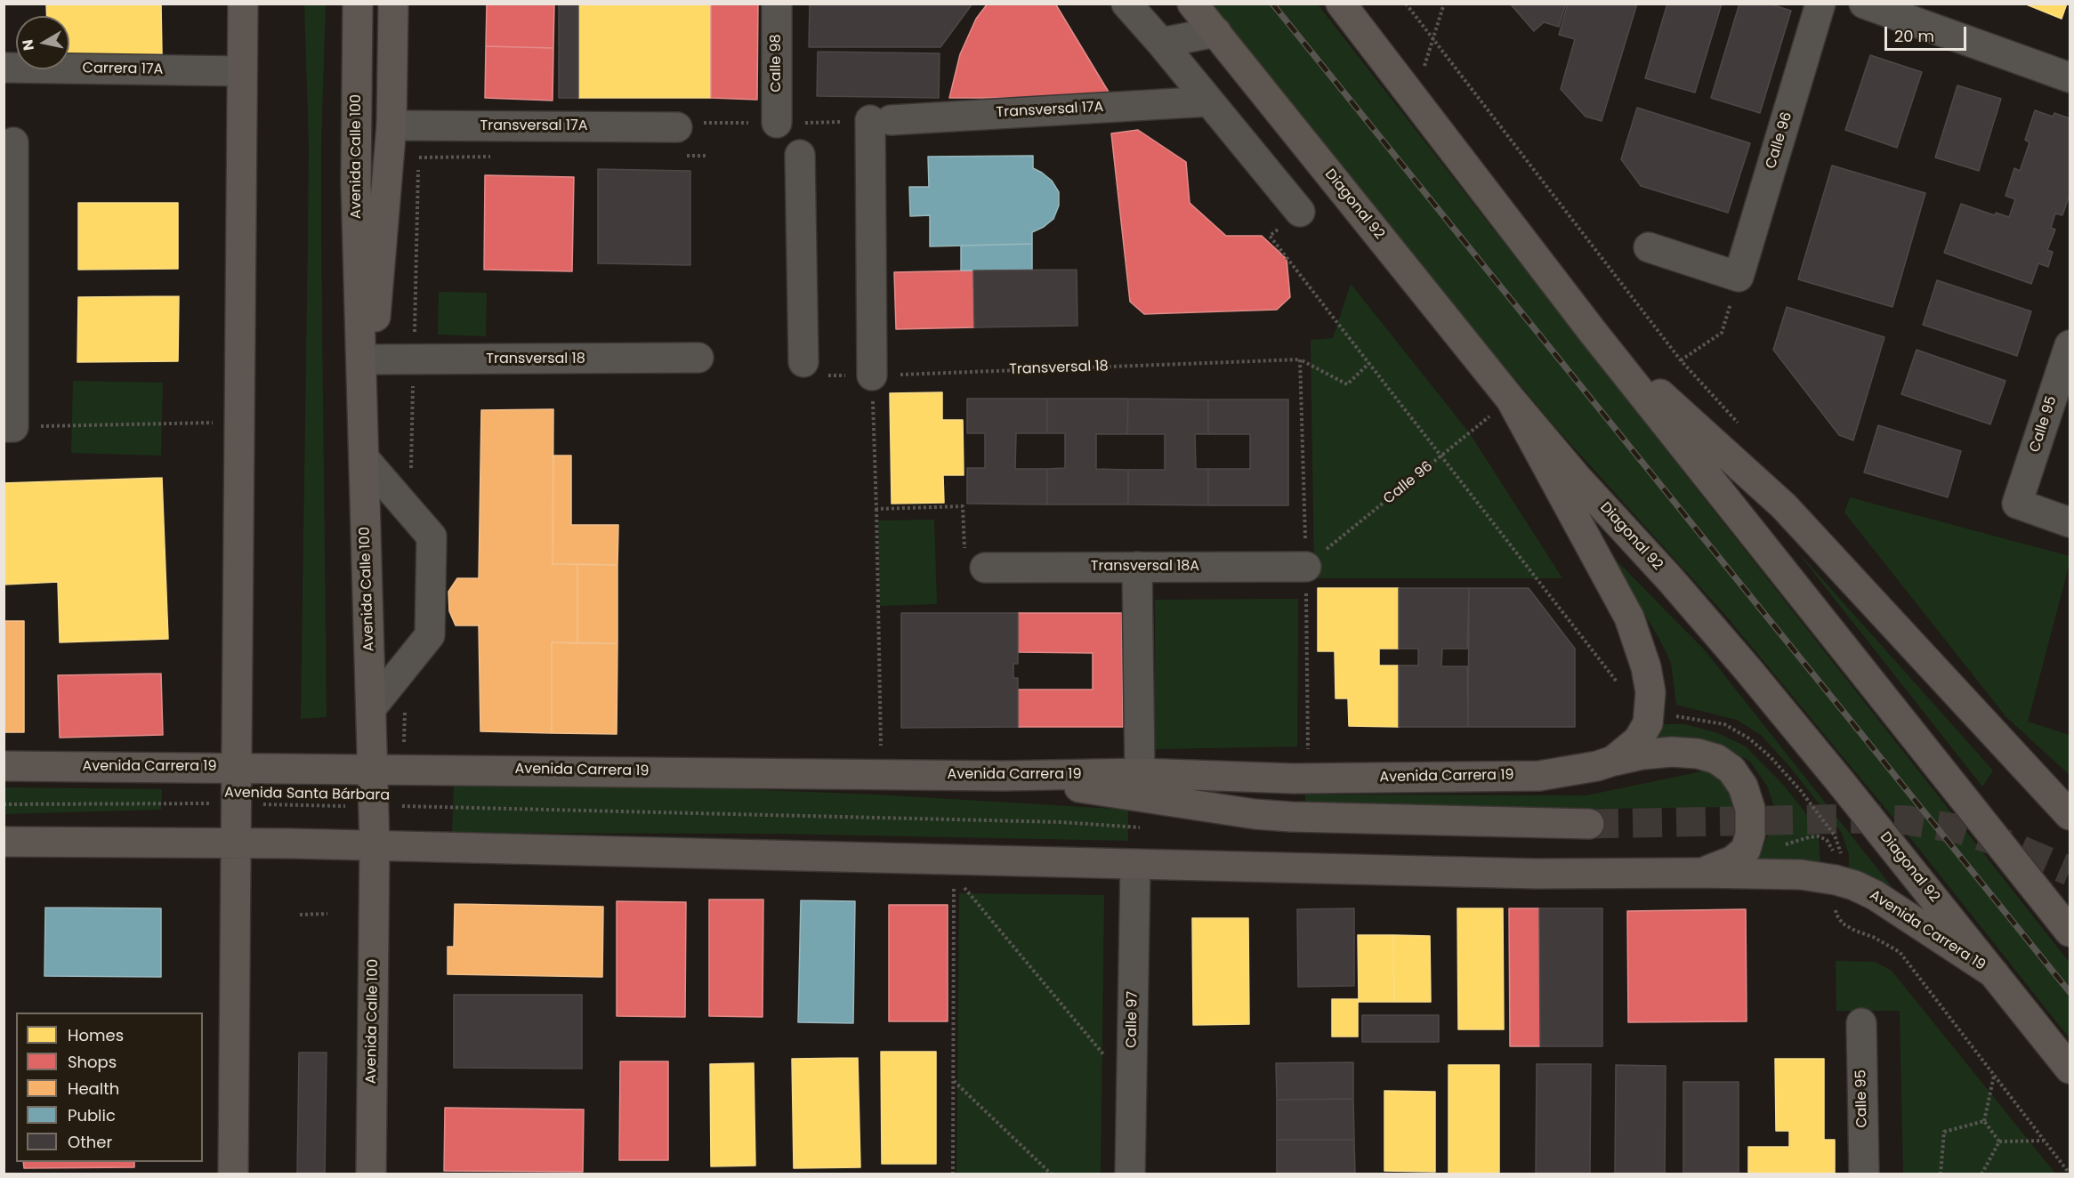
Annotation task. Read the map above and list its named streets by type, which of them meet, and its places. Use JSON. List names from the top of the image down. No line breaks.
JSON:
{"streets":{"main road":["Avenida Calle 100","Diagonal 92","Avenida Carrera 19"],"street":["Calle 98","Carrera 17A","Transversal 17A","Calle 96","Transversal 18","Calle 95","Transversal 18A","Calle 97"],"path":["Avenida Santa Bárbara"]},"crossings":[["Transversal 17A","Transversal 18"],["Calle 96","Diagonal 92"],["Calle 96","Transversal 18A"],["Calle 96","Avenida Carrera 19"],["Avenida Calle 100","Avenida Carrera 19"],["Avenida Calle 100","Avenida Santa Bárbara"],["Diagonal 92","Avenida Carrera 19"],["Avenida Carrera 19","Calle 97"]],"legend":["Homes","Shops","Health","Public","Other"],"scale_bar":"20 m","north":"left"}
